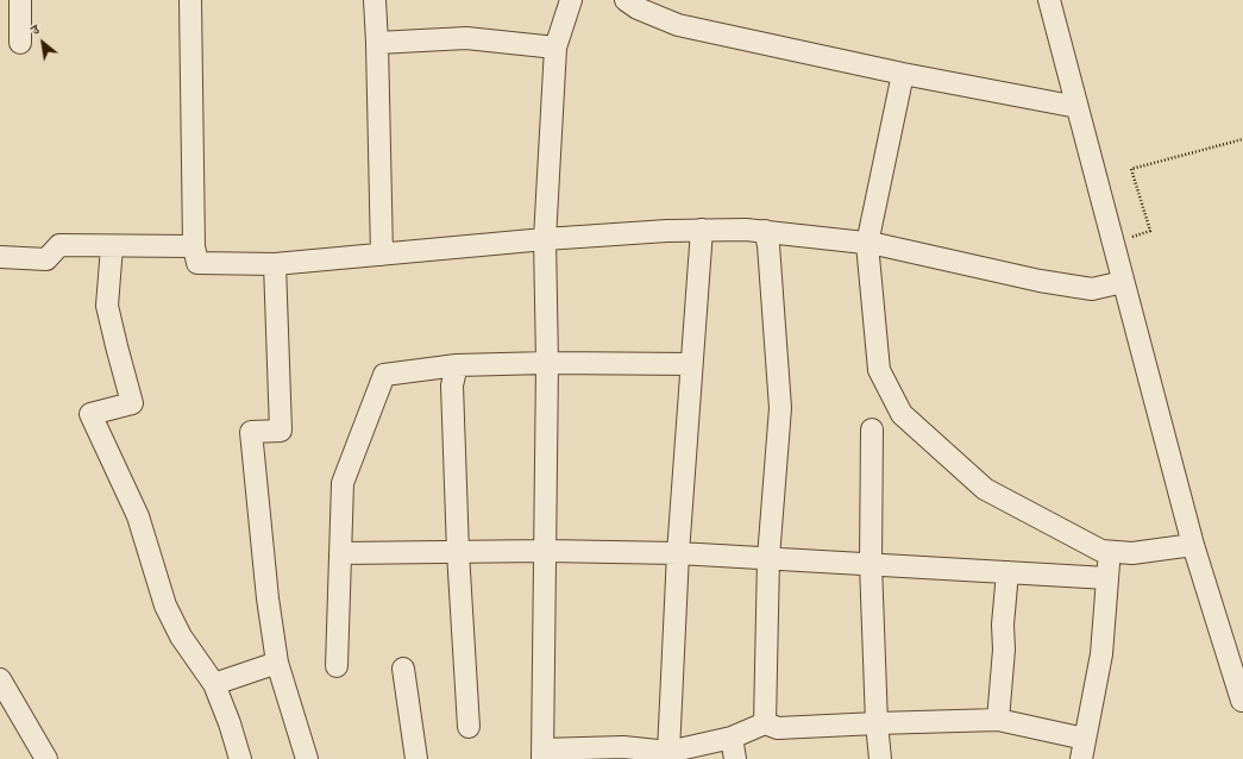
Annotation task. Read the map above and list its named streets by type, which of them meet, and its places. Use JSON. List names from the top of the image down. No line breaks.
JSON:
{"north":"top left"}
